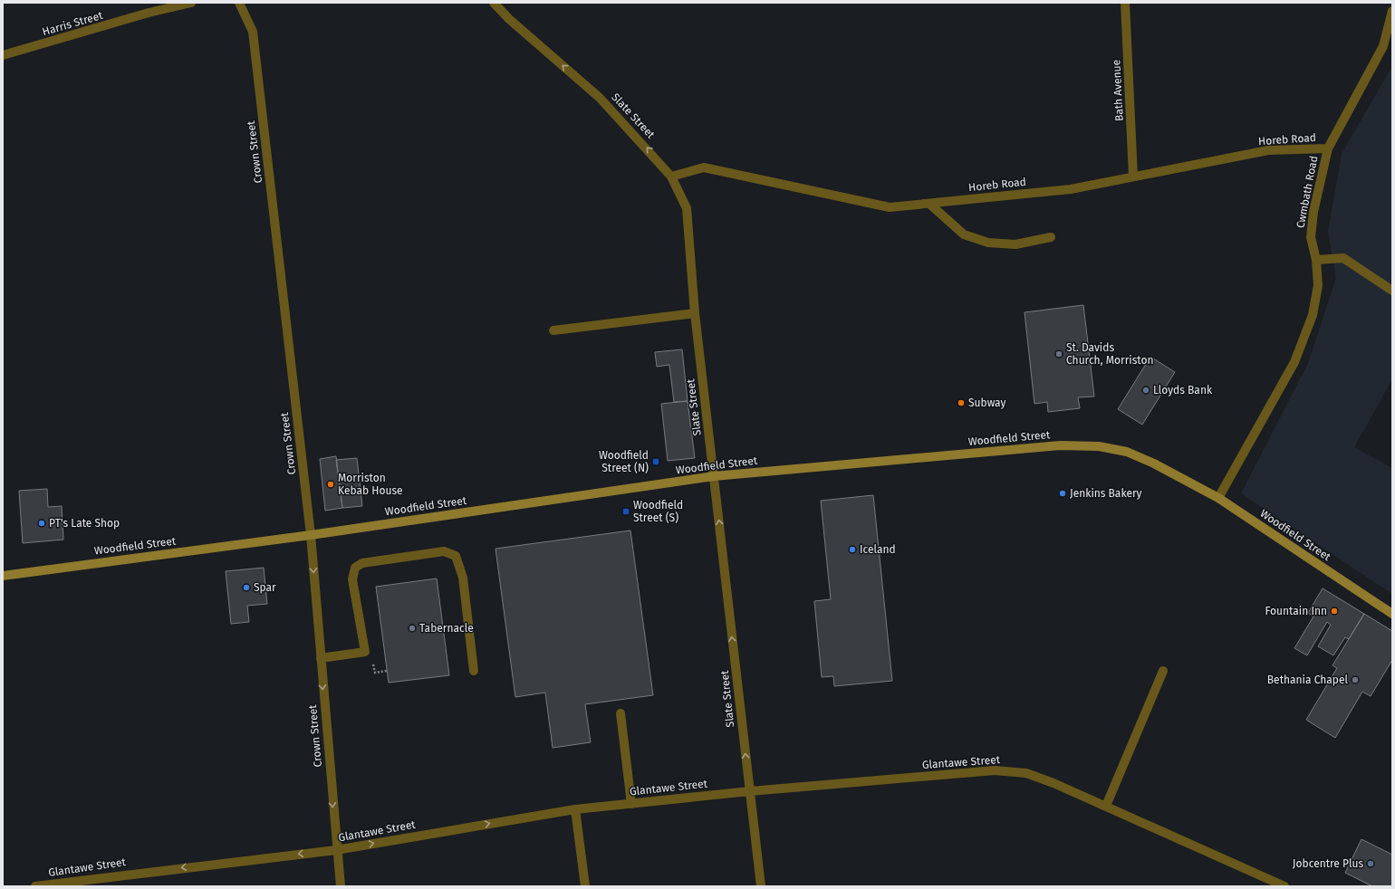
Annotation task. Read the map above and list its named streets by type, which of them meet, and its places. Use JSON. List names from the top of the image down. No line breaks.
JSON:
{"streets":{"main road":["Woodfield Street"],"street":["Harris Street","Bath Avenue","Slate Street","Horeb Road","Crown Street","Cwmbath Road","Glantawe Street"]},"crossings":[["Bath Avenue","Horeb Road"],["Slate Street","Horeb Road"],["Slate Street","Woodfield Street"],["Slate Street","Glantawe Street"],["Horeb Road","Cwmbath Road"],["Crown Street","Woodfield Street"],["Crown Street","Glantawe Street"],["Cwmbath Road","Woodfield Street"]],"one_way":["Slate Street","Crown Street"],"places":{"other":["St. Davids Church, Morriston","Lloyds Bank","Subway","Morriston Kebab House","Jenkins Bakery","PT's Late Shop","Iceland","Spar","Fountain Inn","Tabernacle","Bethania Chapel","Jobcentre Plus"],"transit":["Woodfield Street (N)","Woodfield Street (S)"]}}
